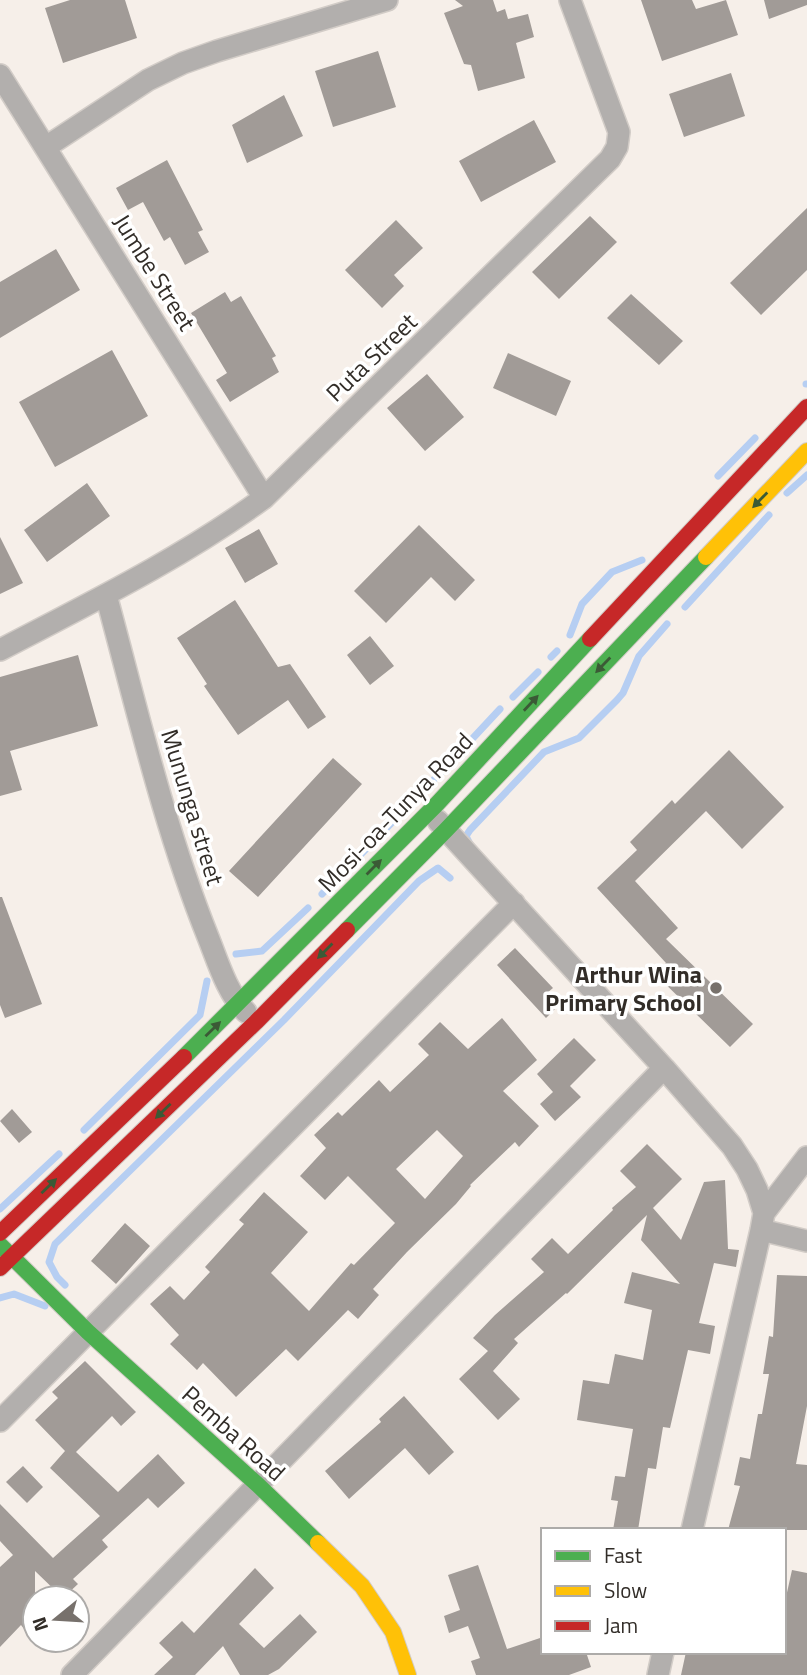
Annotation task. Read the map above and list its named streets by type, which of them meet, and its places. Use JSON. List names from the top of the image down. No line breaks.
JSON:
{"streets":{"main road":["Mosi-oa-Tunya Road","Pemba Road"],"street":["Jumbe Street","Puta Street","Mununga street"]},"crossings":[["Jumbe Street","Puta Street"],["Puta Street","Mununga street"],["Mununga street","Mosi-oa-Tunya Road"],["Mosi-oa-Tunya Road","Pemba Road"]],"places":["Arthur Wina Primary School"],"legend":["Fast","Slow","Jam"],"north":"left"}
